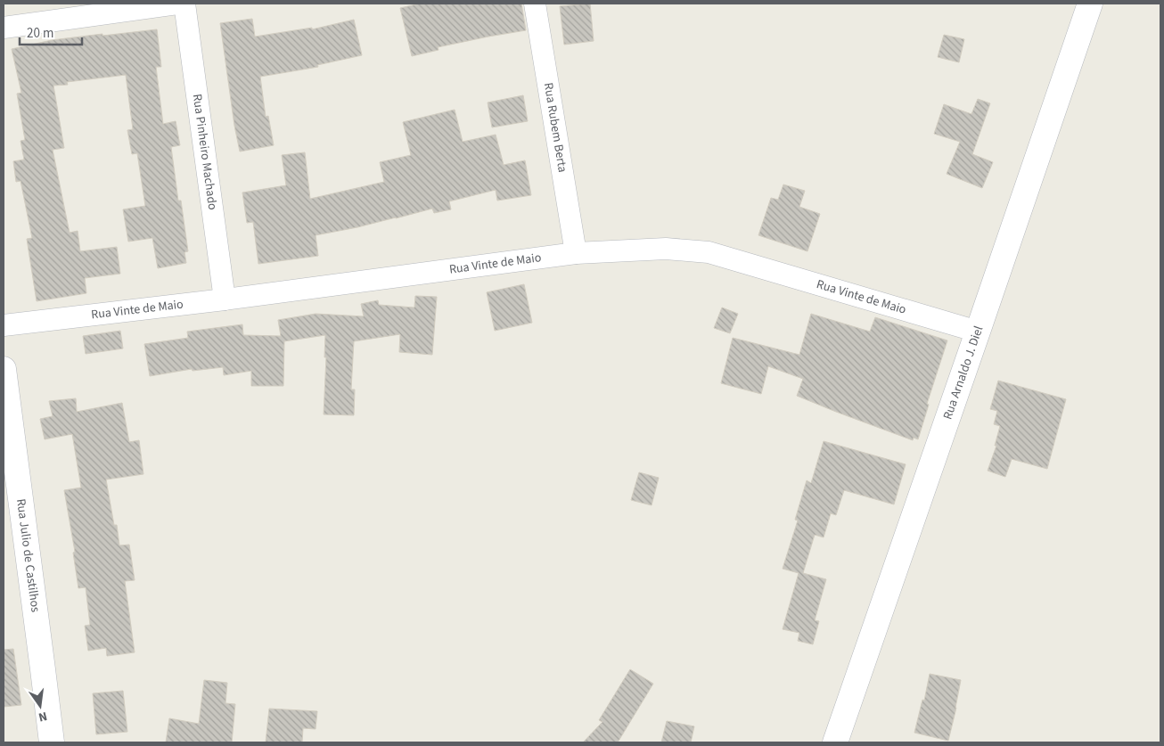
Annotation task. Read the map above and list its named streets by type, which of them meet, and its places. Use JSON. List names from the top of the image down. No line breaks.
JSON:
{"streets":{"street":["Rua Rubem Berta","Rua Pinheiro Machado","Rua Vinte de Maio","Rua Arnaldo J. Diel","Rua Julio de Castilhos"]},"crossings":[["Rua Rubem Berta","Rua Vinte de Maio"],["Rua Pinheiro Machado","Rua Vinte de Maio"],["Rua Vinte de Maio","Rua Arnaldo J. Diel"]],"scale_bar":"20 m","north":"bottom"}
